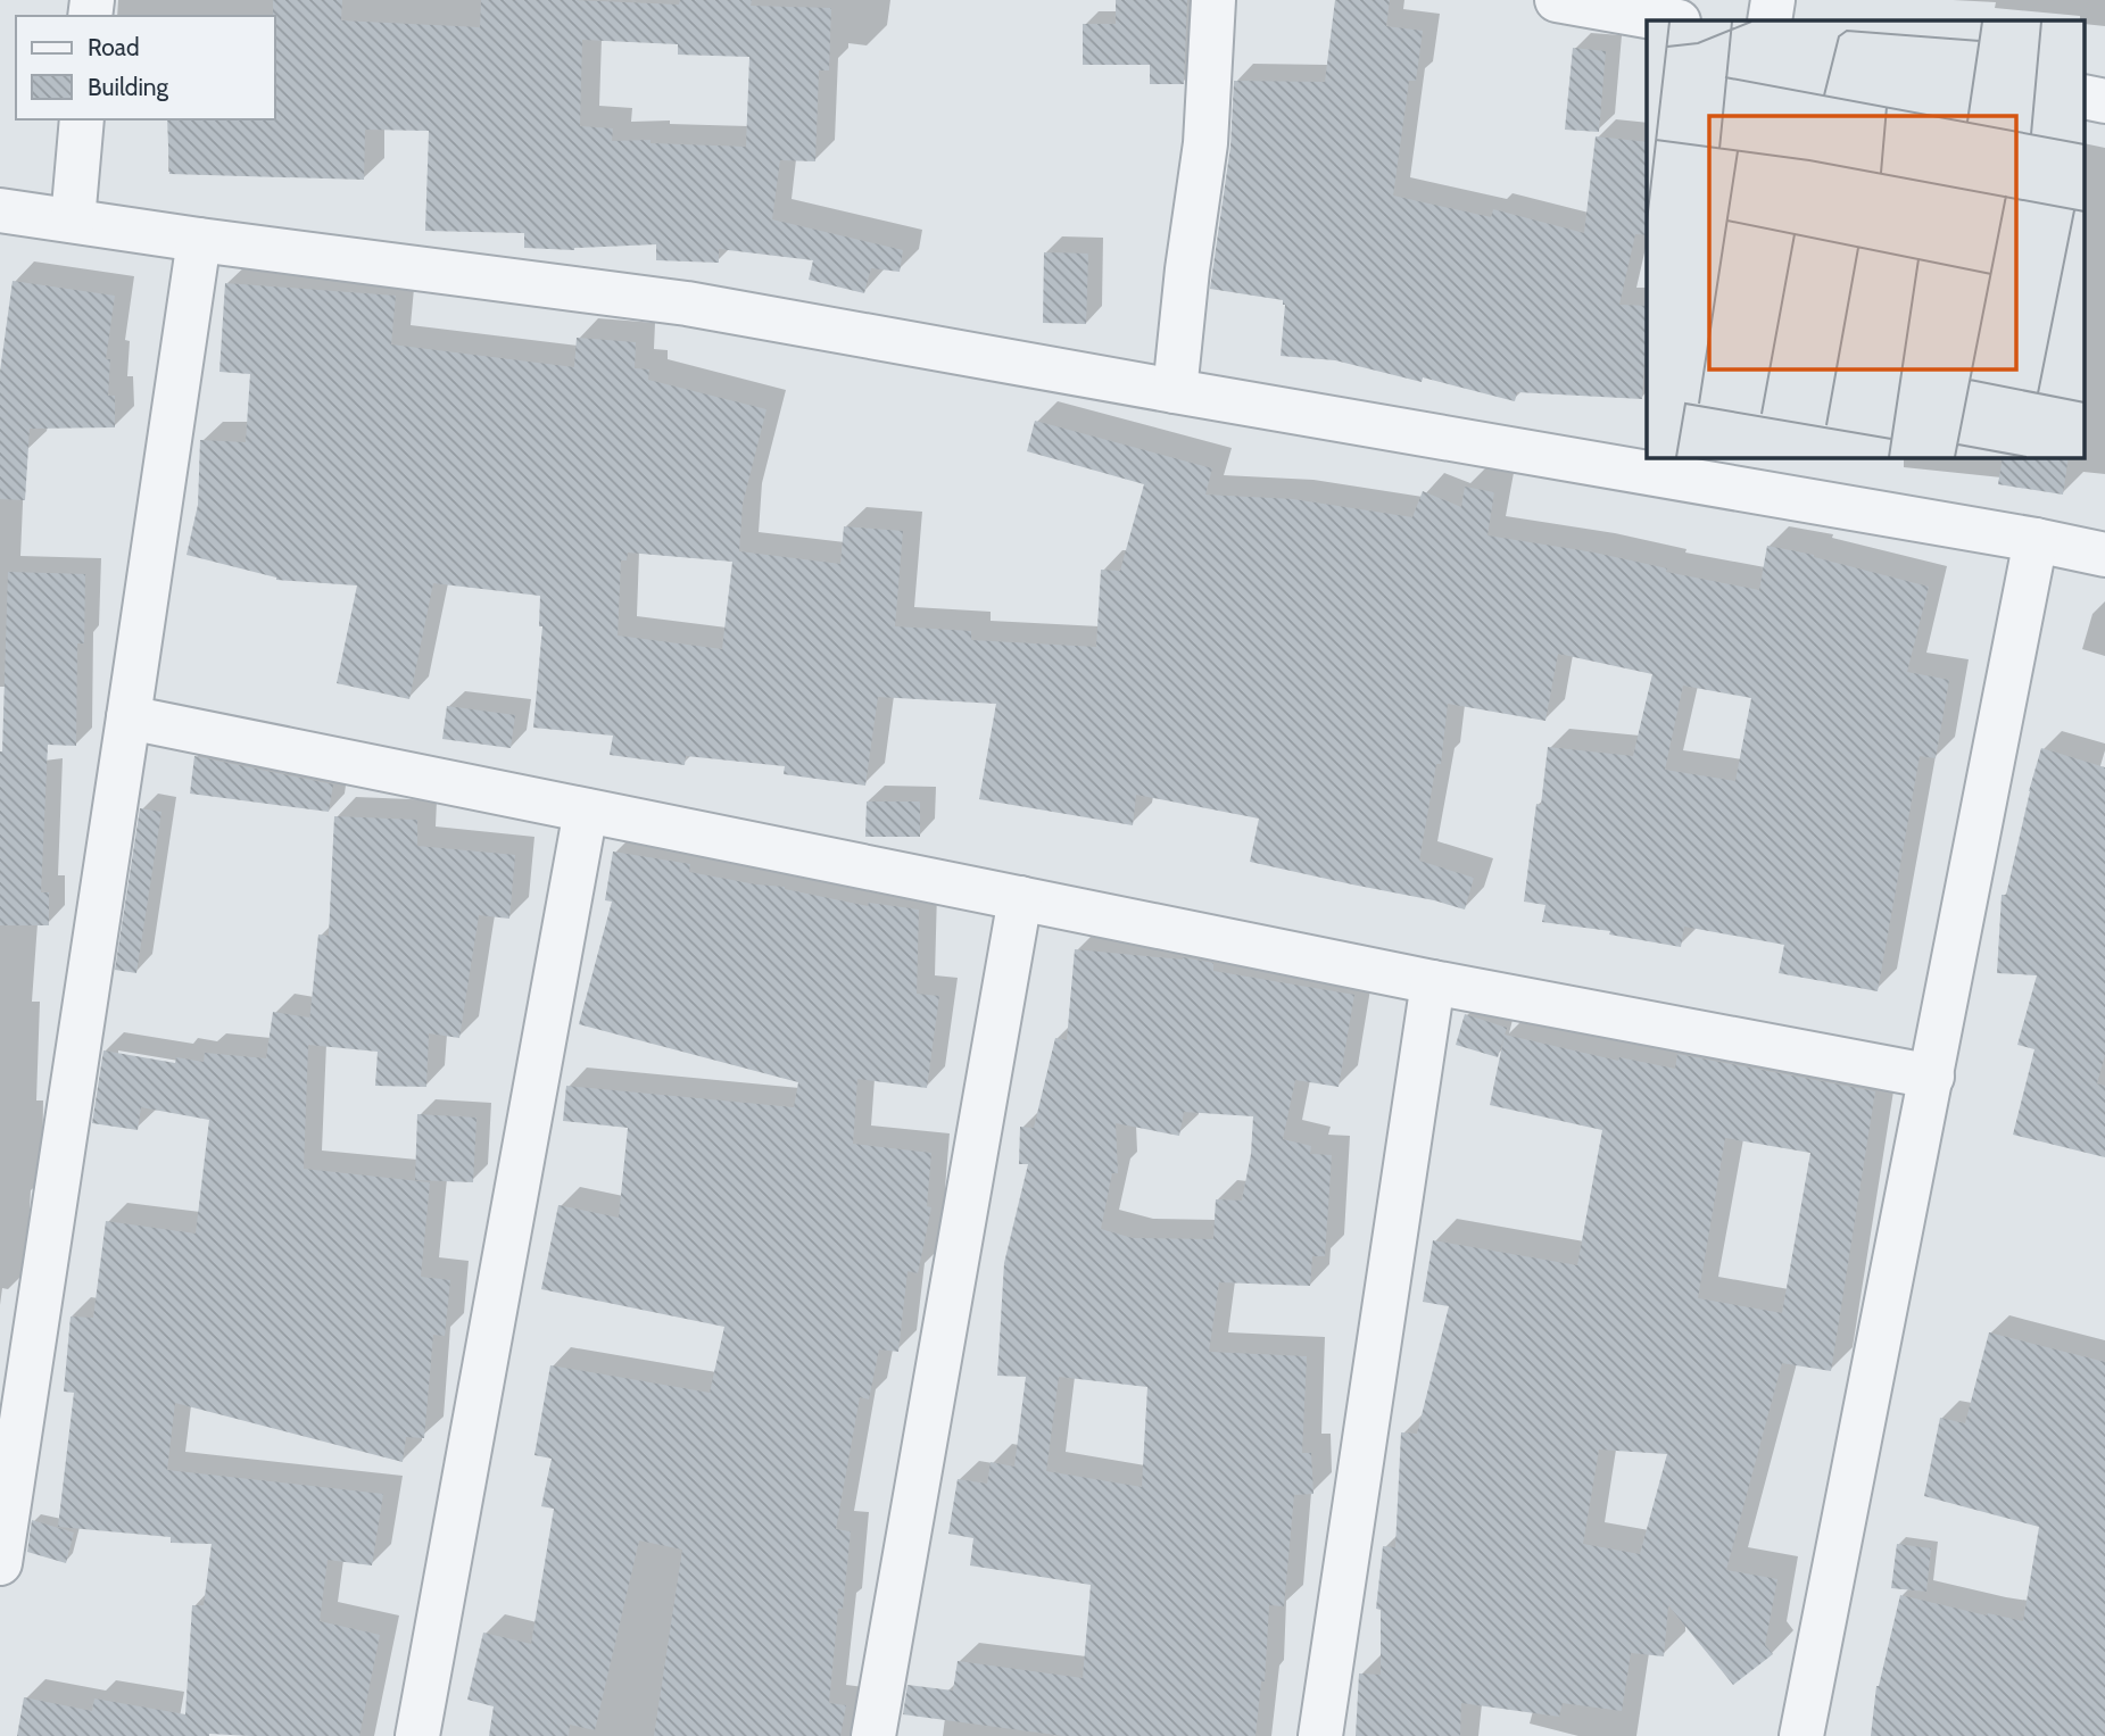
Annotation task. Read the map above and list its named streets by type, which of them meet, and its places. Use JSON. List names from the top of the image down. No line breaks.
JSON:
{"legend":["Road","Building"]}
